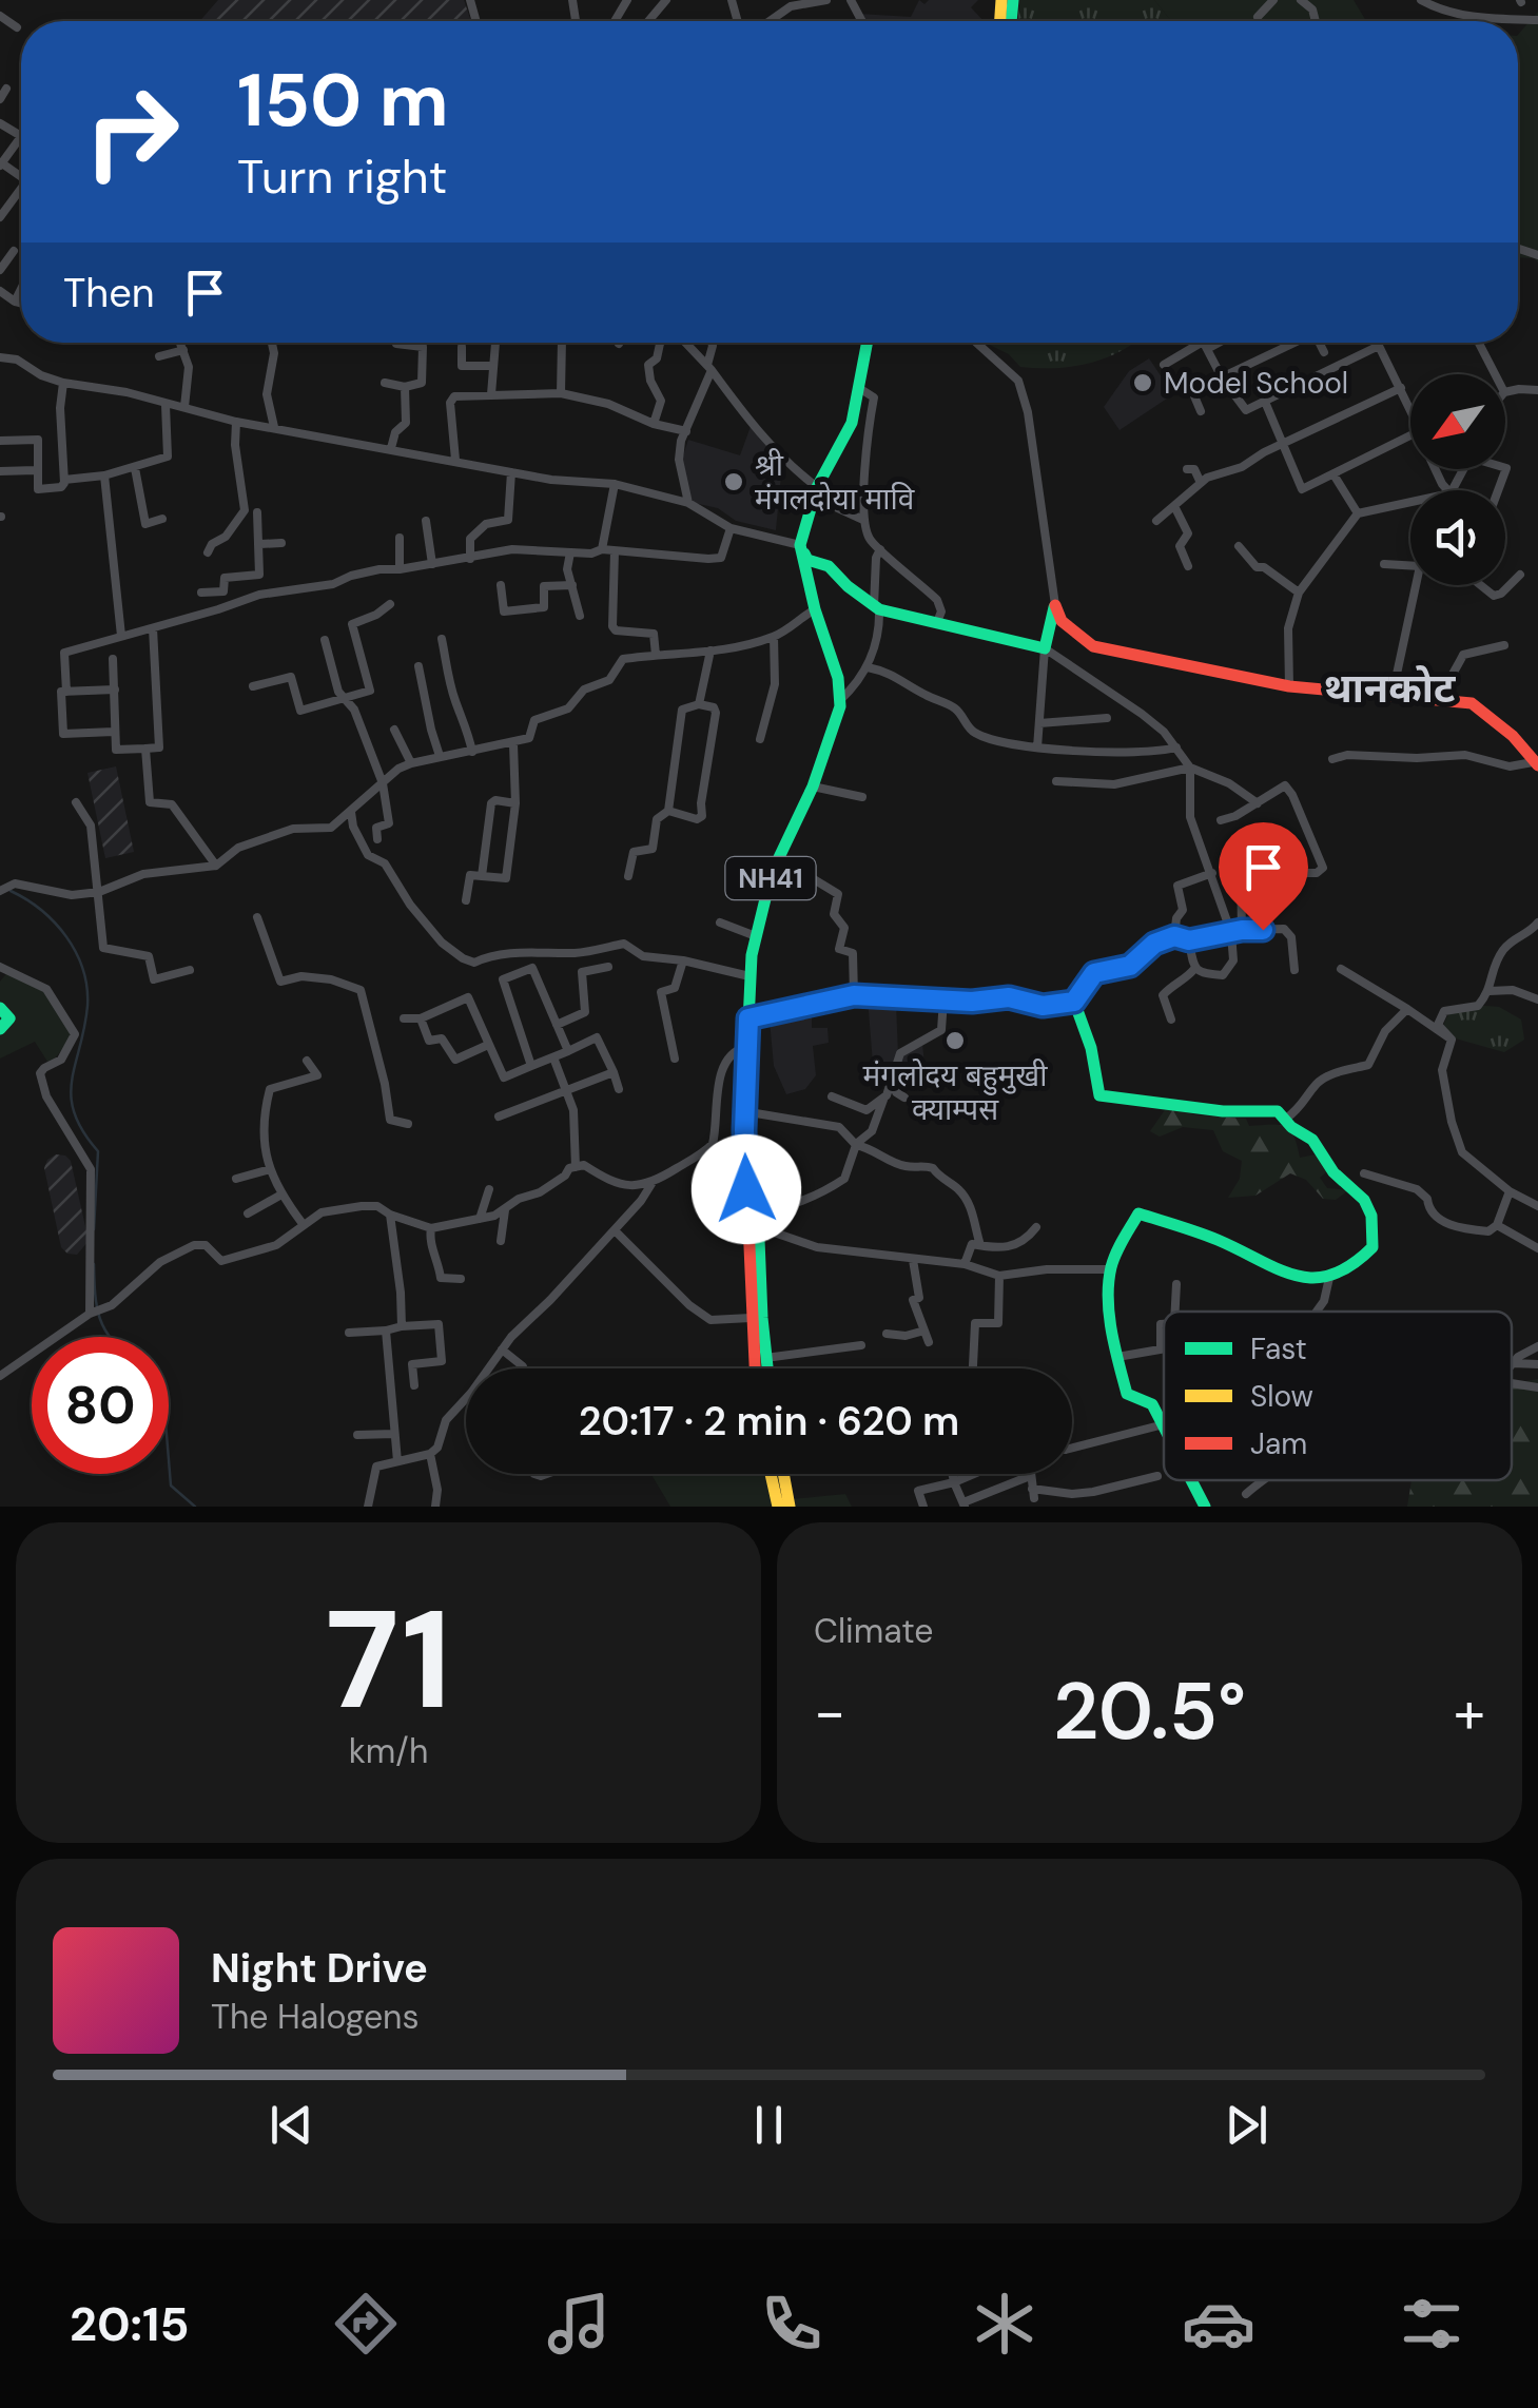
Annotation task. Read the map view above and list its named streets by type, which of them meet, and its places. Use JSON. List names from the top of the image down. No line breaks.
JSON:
{"streets":{"main road":["NH41"]},"districts":["थानकोट"],"places":["Model School","श्री मंगलदोया मावि","मंगलोदय बहुमुखी क्याम्पस"],"legend":["Fast","Slow","Jam"],"north":"bottom left","page":{"turn":["150 m","Turn right"],"then":"Then","limit":"80","trip":"20:17 · 2 min · 620 m","tile":[["71","km/h"],"Climate"],"heat":["−","20.5°","+"],"song":["Night Drive","The Halogens"],"tabs":"20:15"}}
